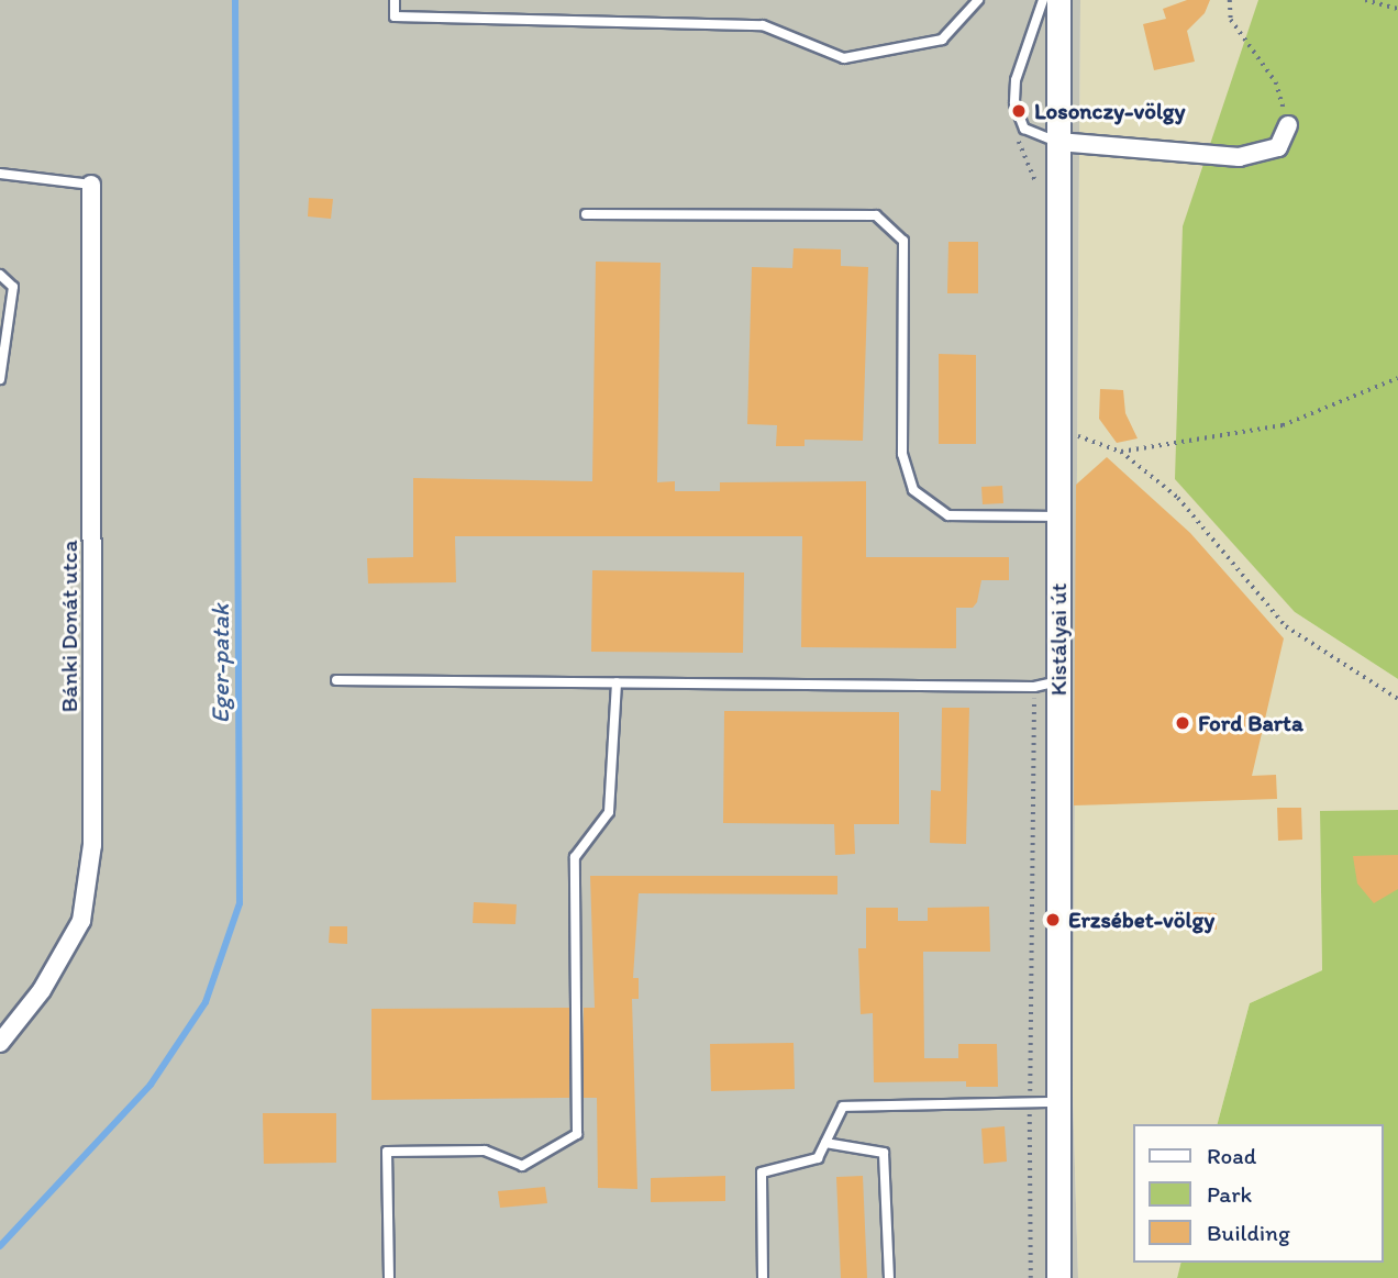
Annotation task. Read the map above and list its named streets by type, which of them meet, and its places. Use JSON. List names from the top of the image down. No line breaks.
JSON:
{"streets":{"main road":["Kistályai út"],"street":["Bánki Donát utca"]},"water":["Eger-patak"],"places":["Losonczy-völgy","Ford Barta","Erzsébet-völgy"],"legend":["Road","Park","Building"]}
